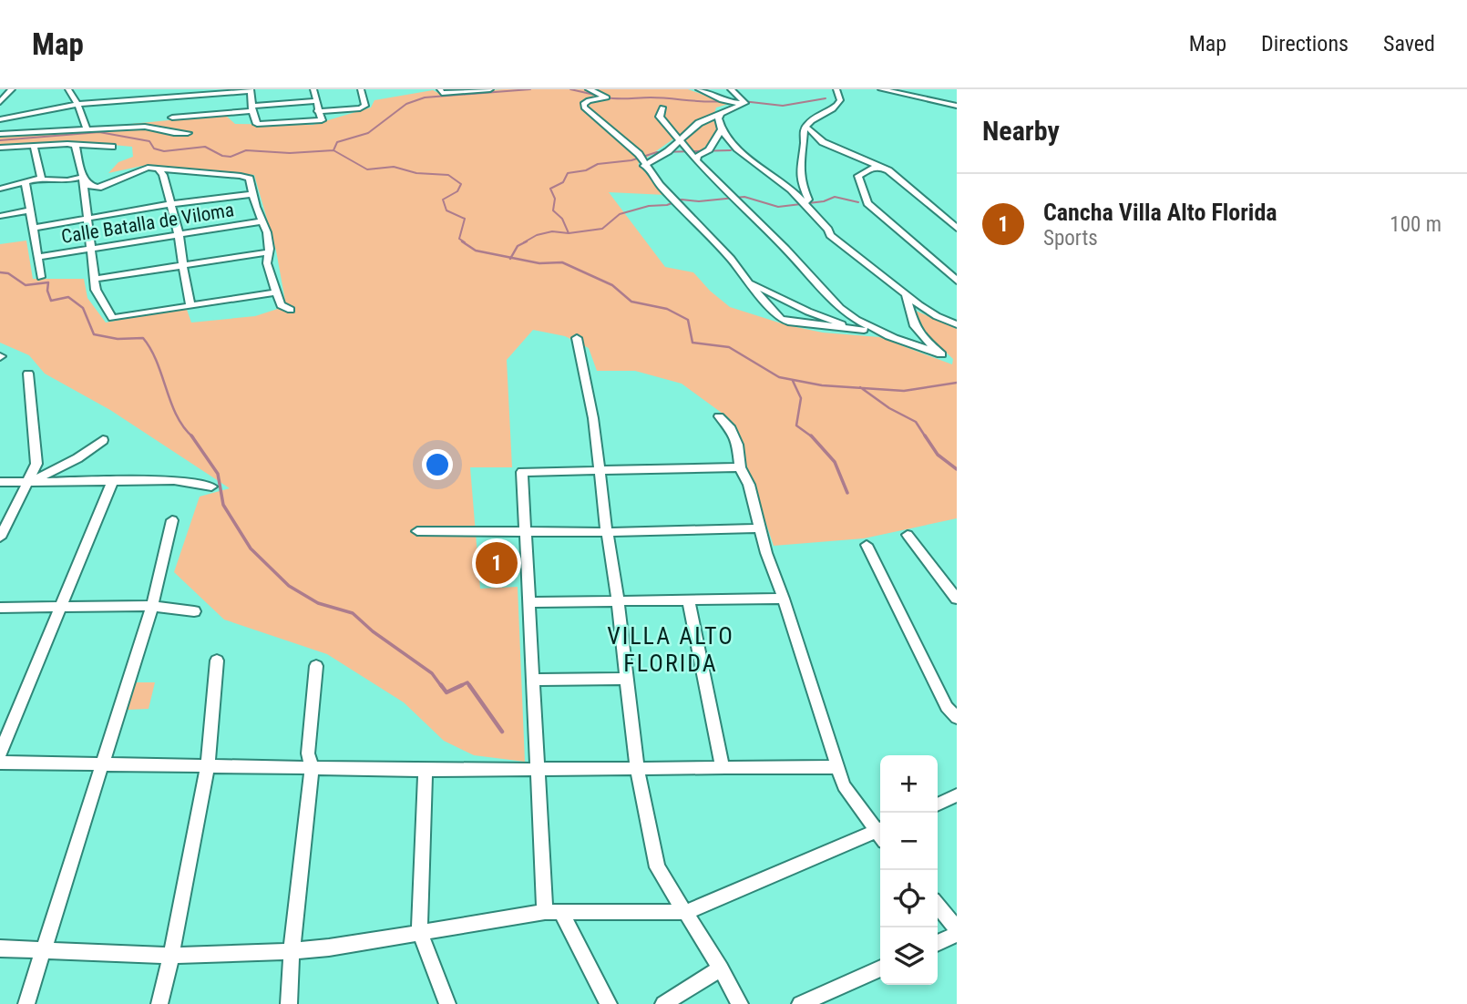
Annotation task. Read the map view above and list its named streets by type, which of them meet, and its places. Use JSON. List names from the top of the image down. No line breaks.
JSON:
{"streets":{"street":["Calle Batalla de Viloma"]},"districts":["VILLA ALTO FLORIDA"],"page":{"header":"Map","nav":["Map","Directions","Saved"],"heading":"Nearby","list":[{"mark":"1","name":"Cancha Villa Alto Florida","note":"Sports","value":"100 m"}],"pins":"1","map_buttons":["+","−"]}}
